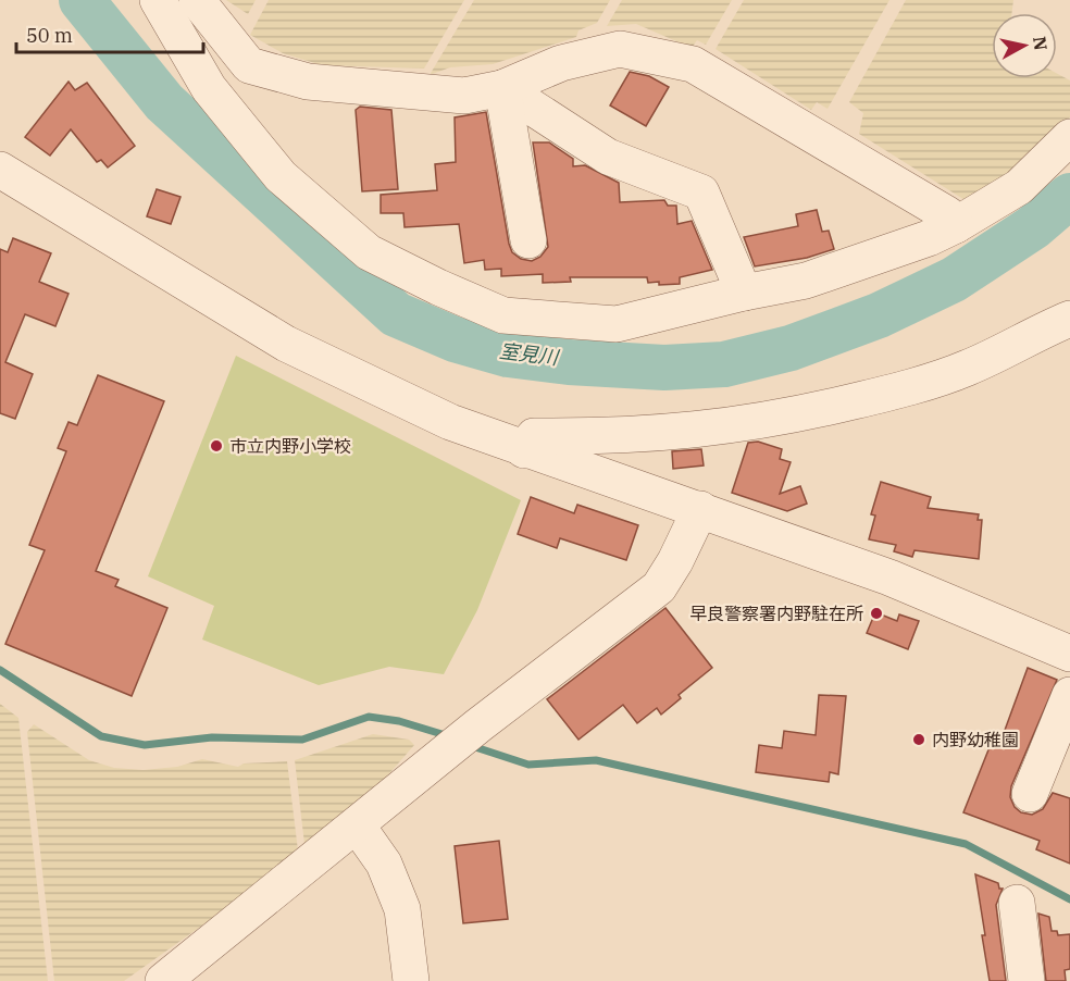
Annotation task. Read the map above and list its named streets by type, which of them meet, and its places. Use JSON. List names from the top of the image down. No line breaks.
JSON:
{"water":["室見川"],"places":["市立内野小学校","早良警察署内野駐在所","内野幼稚園"],"scale_bar":"50 m","north":"right"}
